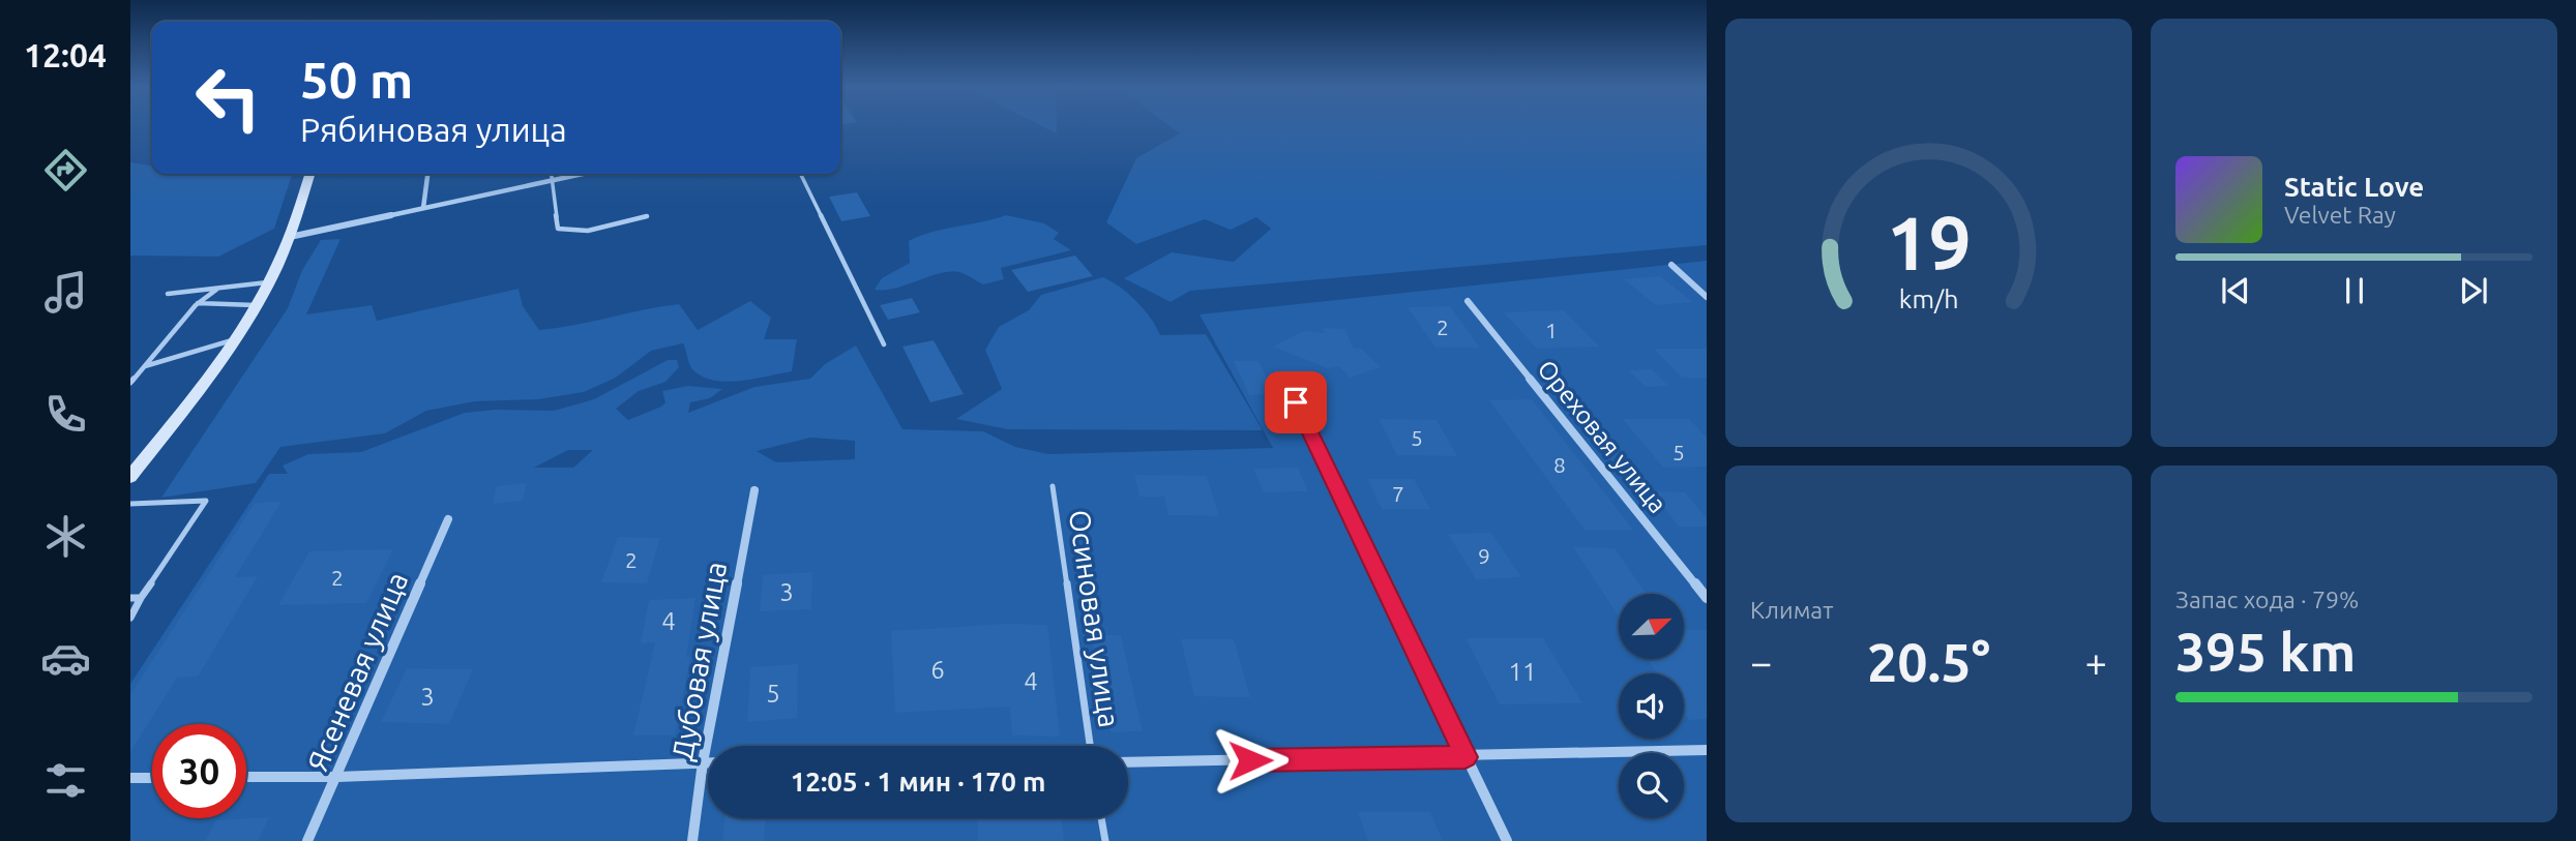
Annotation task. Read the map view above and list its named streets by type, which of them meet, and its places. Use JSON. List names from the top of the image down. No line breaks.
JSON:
{"streets":{"street":["Ореховая улица","Дубовая улица","Ясеневая улица"],"lane":["Осиновая улица"]},"house_numbers":["2","1","5","5","8","7","9","2","2","3","4","6","11","4","5","3"],"north":"top right","page":{"tabs":"12:04","turn":["50 m","Рябиновая улица"],"song":["Static Love","Velvet Ray"],"tile":["Климат",["Запас хода · 79%","395 km"]],"heat":["−","20.5°","+"],"limit":"30","trip":"12:05 · 1 мин · 170 m","gauge":["19","km/h"]}}
